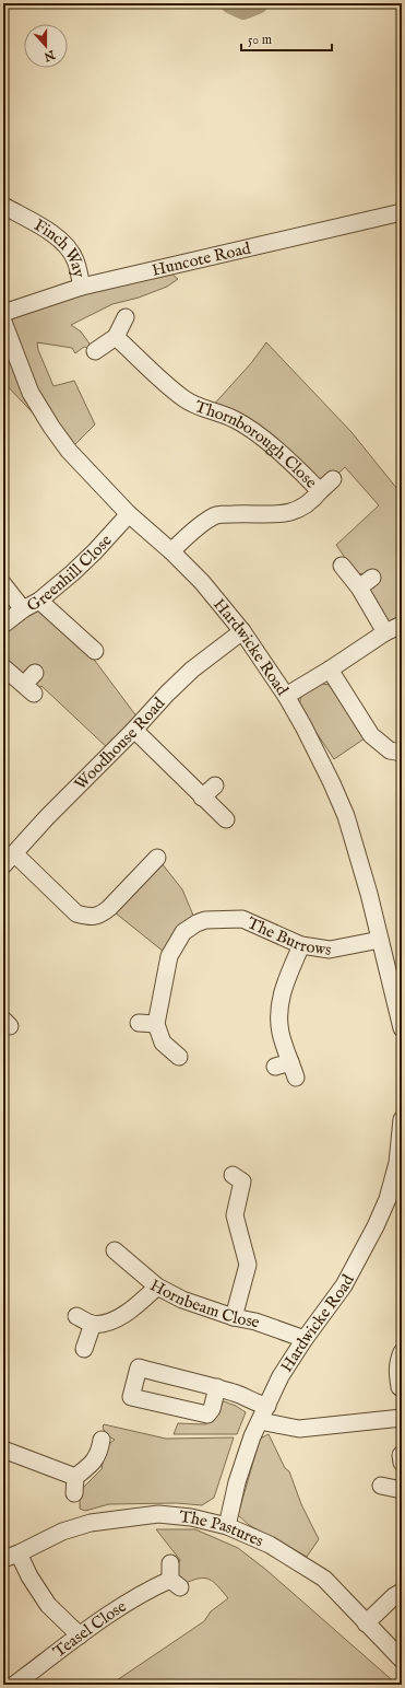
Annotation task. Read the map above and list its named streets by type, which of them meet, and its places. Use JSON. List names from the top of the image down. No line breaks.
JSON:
{"streets":{"street":["Finch Way","Huncote Road","Thornborough Close","Greenhill Close","Hardwicke Road","Woodhouse Road","The Burrows","Hornbeam Close","The Pastures","Teasel Close"]},"crossings":[["Finch Way","Huncote Road"],["Thornborough Close","Hardwicke Road"],["Greenhill Close","Hardwicke Road"],["Hardwicke Road","Woodhouse Road"],["Hardwicke Road","The Burrows"],["Hardwicke Road","Hornbeam Close"],["Hardwicke Road","The Pastures"]],"scale_bar":"50 m","north":"bottom"}
